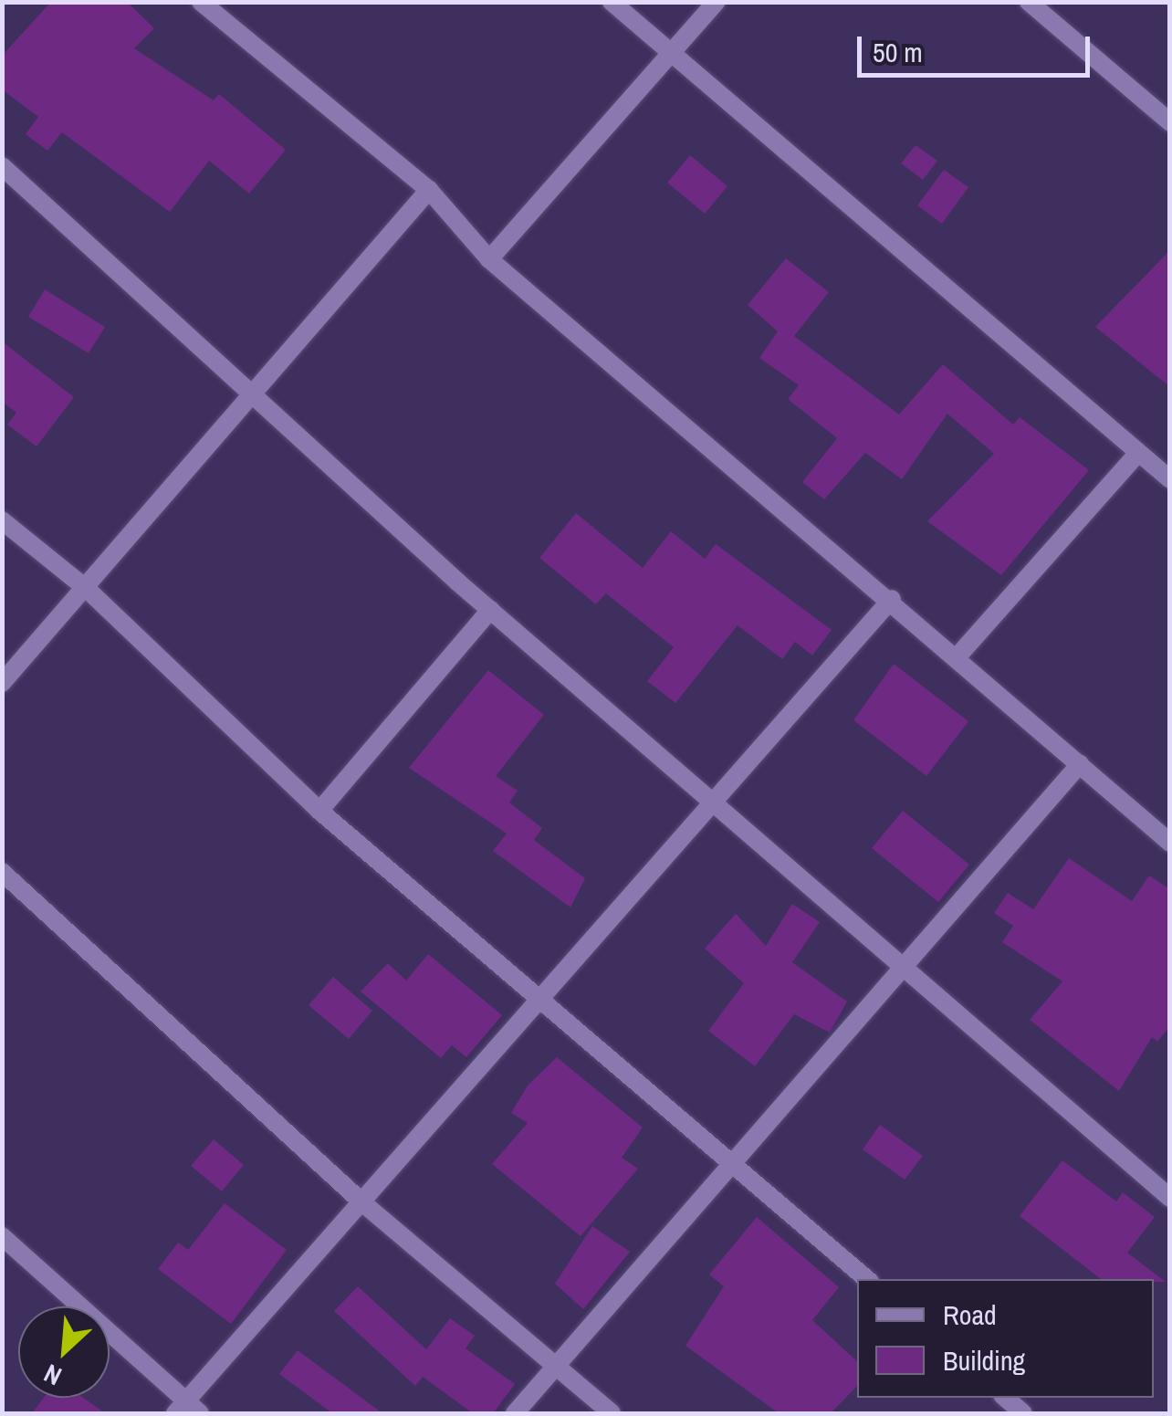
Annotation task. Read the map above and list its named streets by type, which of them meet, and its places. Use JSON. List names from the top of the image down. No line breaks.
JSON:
{"legend":["Road","Building"],"scale_bar":"50 m","north":"bottom left"}
